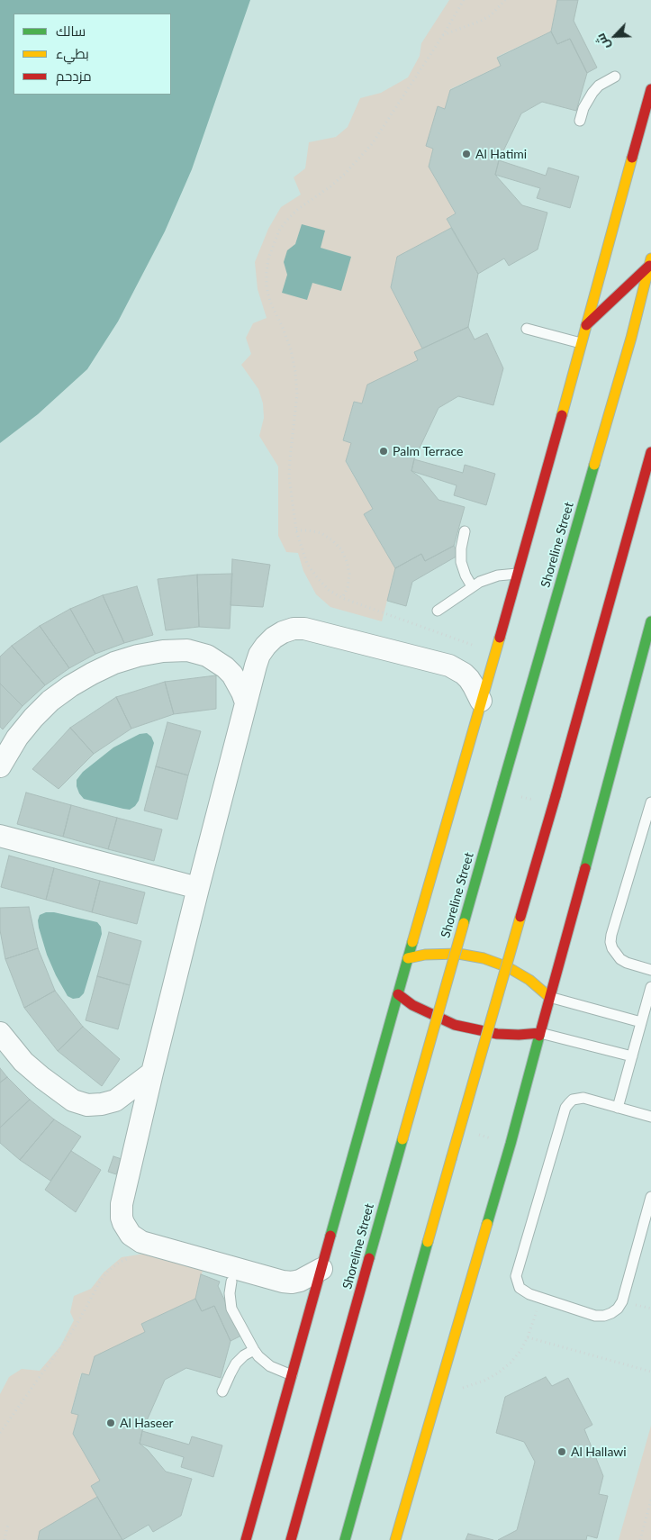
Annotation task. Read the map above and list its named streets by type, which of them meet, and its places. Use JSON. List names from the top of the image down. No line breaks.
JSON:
{"streets":{"street":["Shoreline Street"]},"places":["Al Hatimi","Palm Terrace","Al Haseer","Al Hallawi"],"legend":["سالك","بطيء","مزدحم"],"north":"bottom left"}
